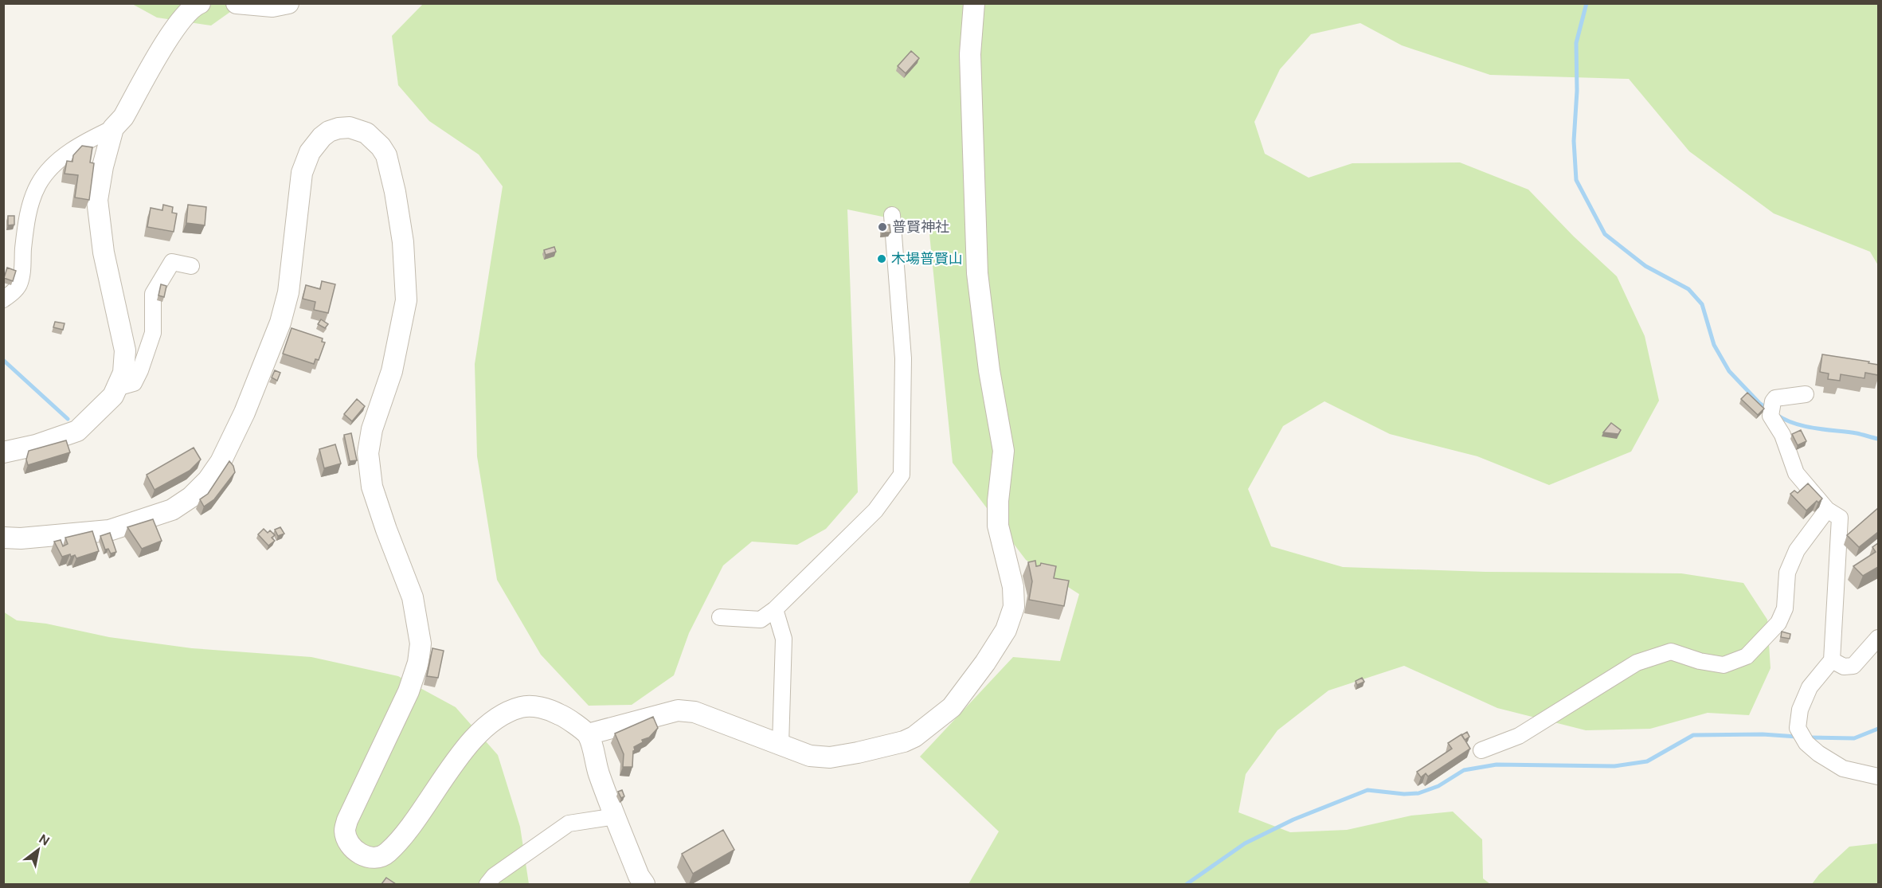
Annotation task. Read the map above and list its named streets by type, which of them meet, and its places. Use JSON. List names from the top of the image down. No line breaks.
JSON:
{"places":["普賢神社","木場普賢山"],"north":"top right"}
